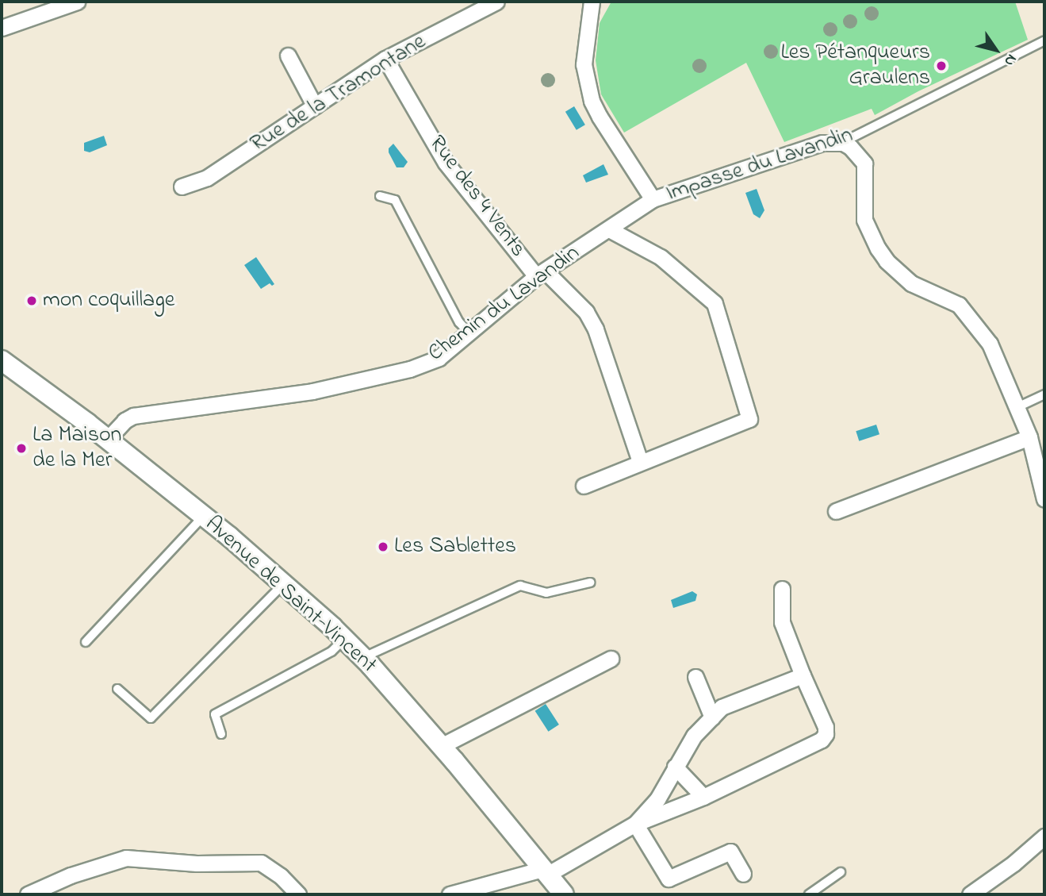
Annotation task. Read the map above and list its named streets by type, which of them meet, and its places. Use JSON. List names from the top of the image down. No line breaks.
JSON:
{"streets":{"street":["Rue de la Tramontane","Impasse du Lavandin","Rue des 4 Vents","Chemin du Lavandin","Avenue de Saint-Vincent"]},"crossings":[["Rue de la Tramontane","Rue des 4 Vents"],["Impasse du Lavandin","Chemin du Lavandin"],["Rue des 4 Vents","Chemin du Lavandin"],["Chemin du Lavandin","Avenue de Saint-Vincent"]],"places":["Les Pétanqueurs Graulens","mon coquillage","La Maison de la Mer","Les Sablettes"],"north":"bottom right"}
